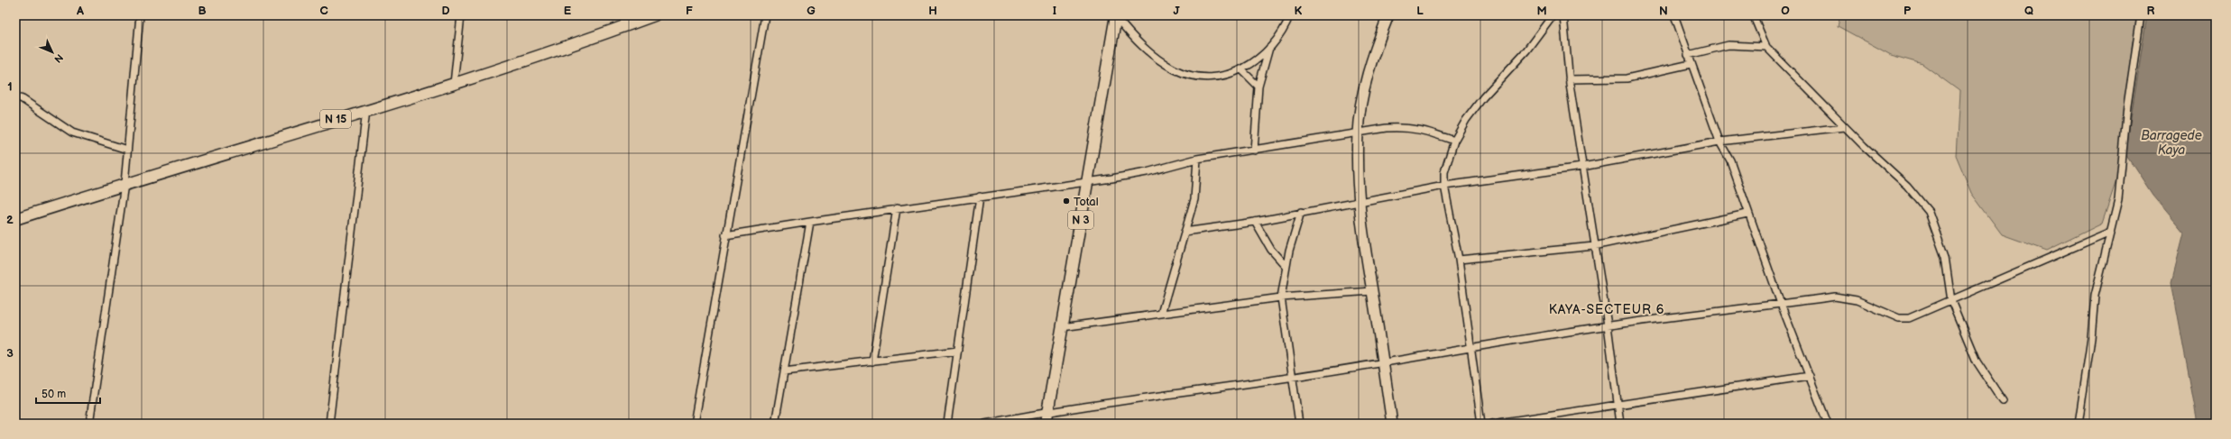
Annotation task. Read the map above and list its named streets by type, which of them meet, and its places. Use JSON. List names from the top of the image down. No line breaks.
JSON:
{"streets":{"main road":["N 15","N 3"]},"districts":["KAYA-SECTEUR 6"],"water":["Barragede Kaya"],"places":["Total"],"scale_bar":"50 m","north":"bottom right","grid":{"columns":["A","B","C","D","E","F","G","H","I","J","K","L","M","N","O","P","Q","R"],"rows":["1","2","3"]}}
